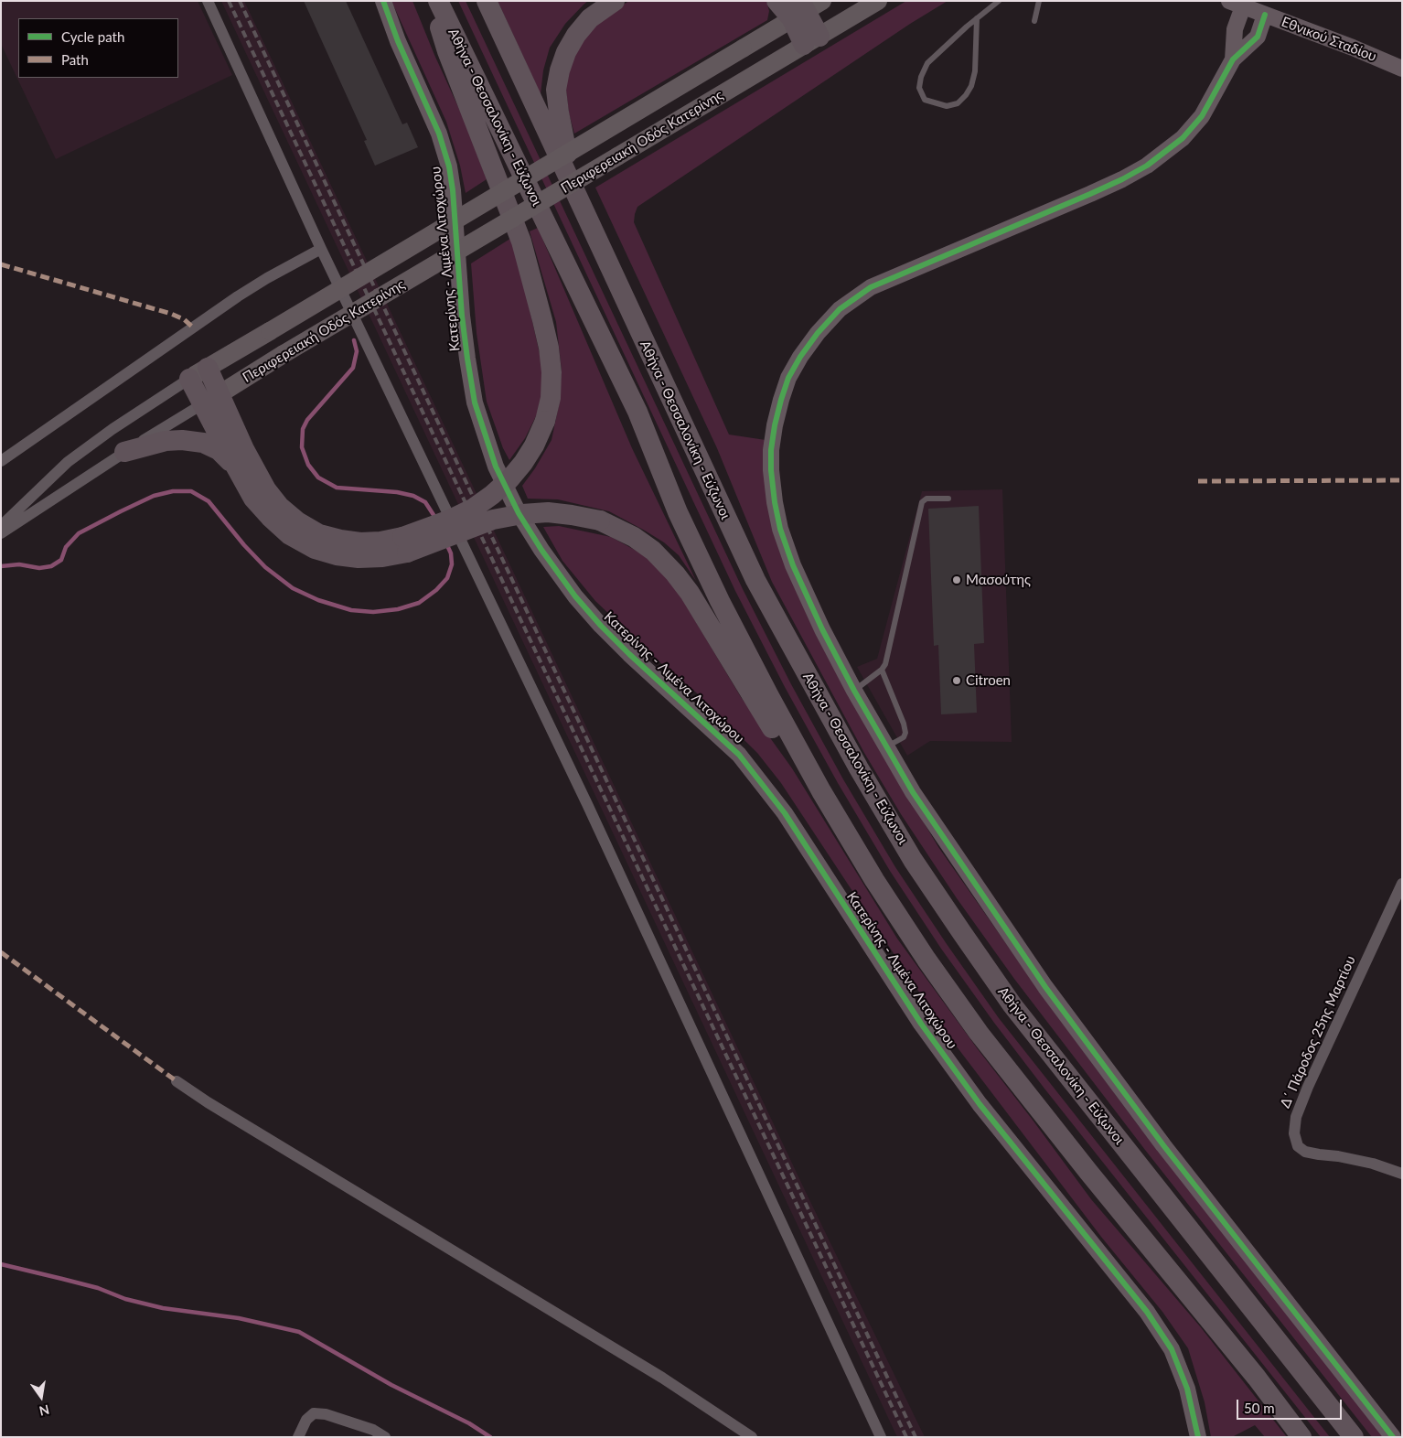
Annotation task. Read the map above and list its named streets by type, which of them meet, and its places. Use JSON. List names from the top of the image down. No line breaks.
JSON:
{"streets":{"highway":["Αθήνα - Θεσσαλονίκη - Εύζωνοι"],"main road":["Περιφερειακή Οδός Κατερίνης"],"street":["Εθνικού Σταδίου","Κατερίνης - Λιμένα Λιτοχώρου","Δ΄ Πάροδος 25ης Μαρτίου"]},"places":["Μασούτης","Citroen"],"legend":["Cycle path","Path"],"scale_bar":"50 m","north":"bottom"}
